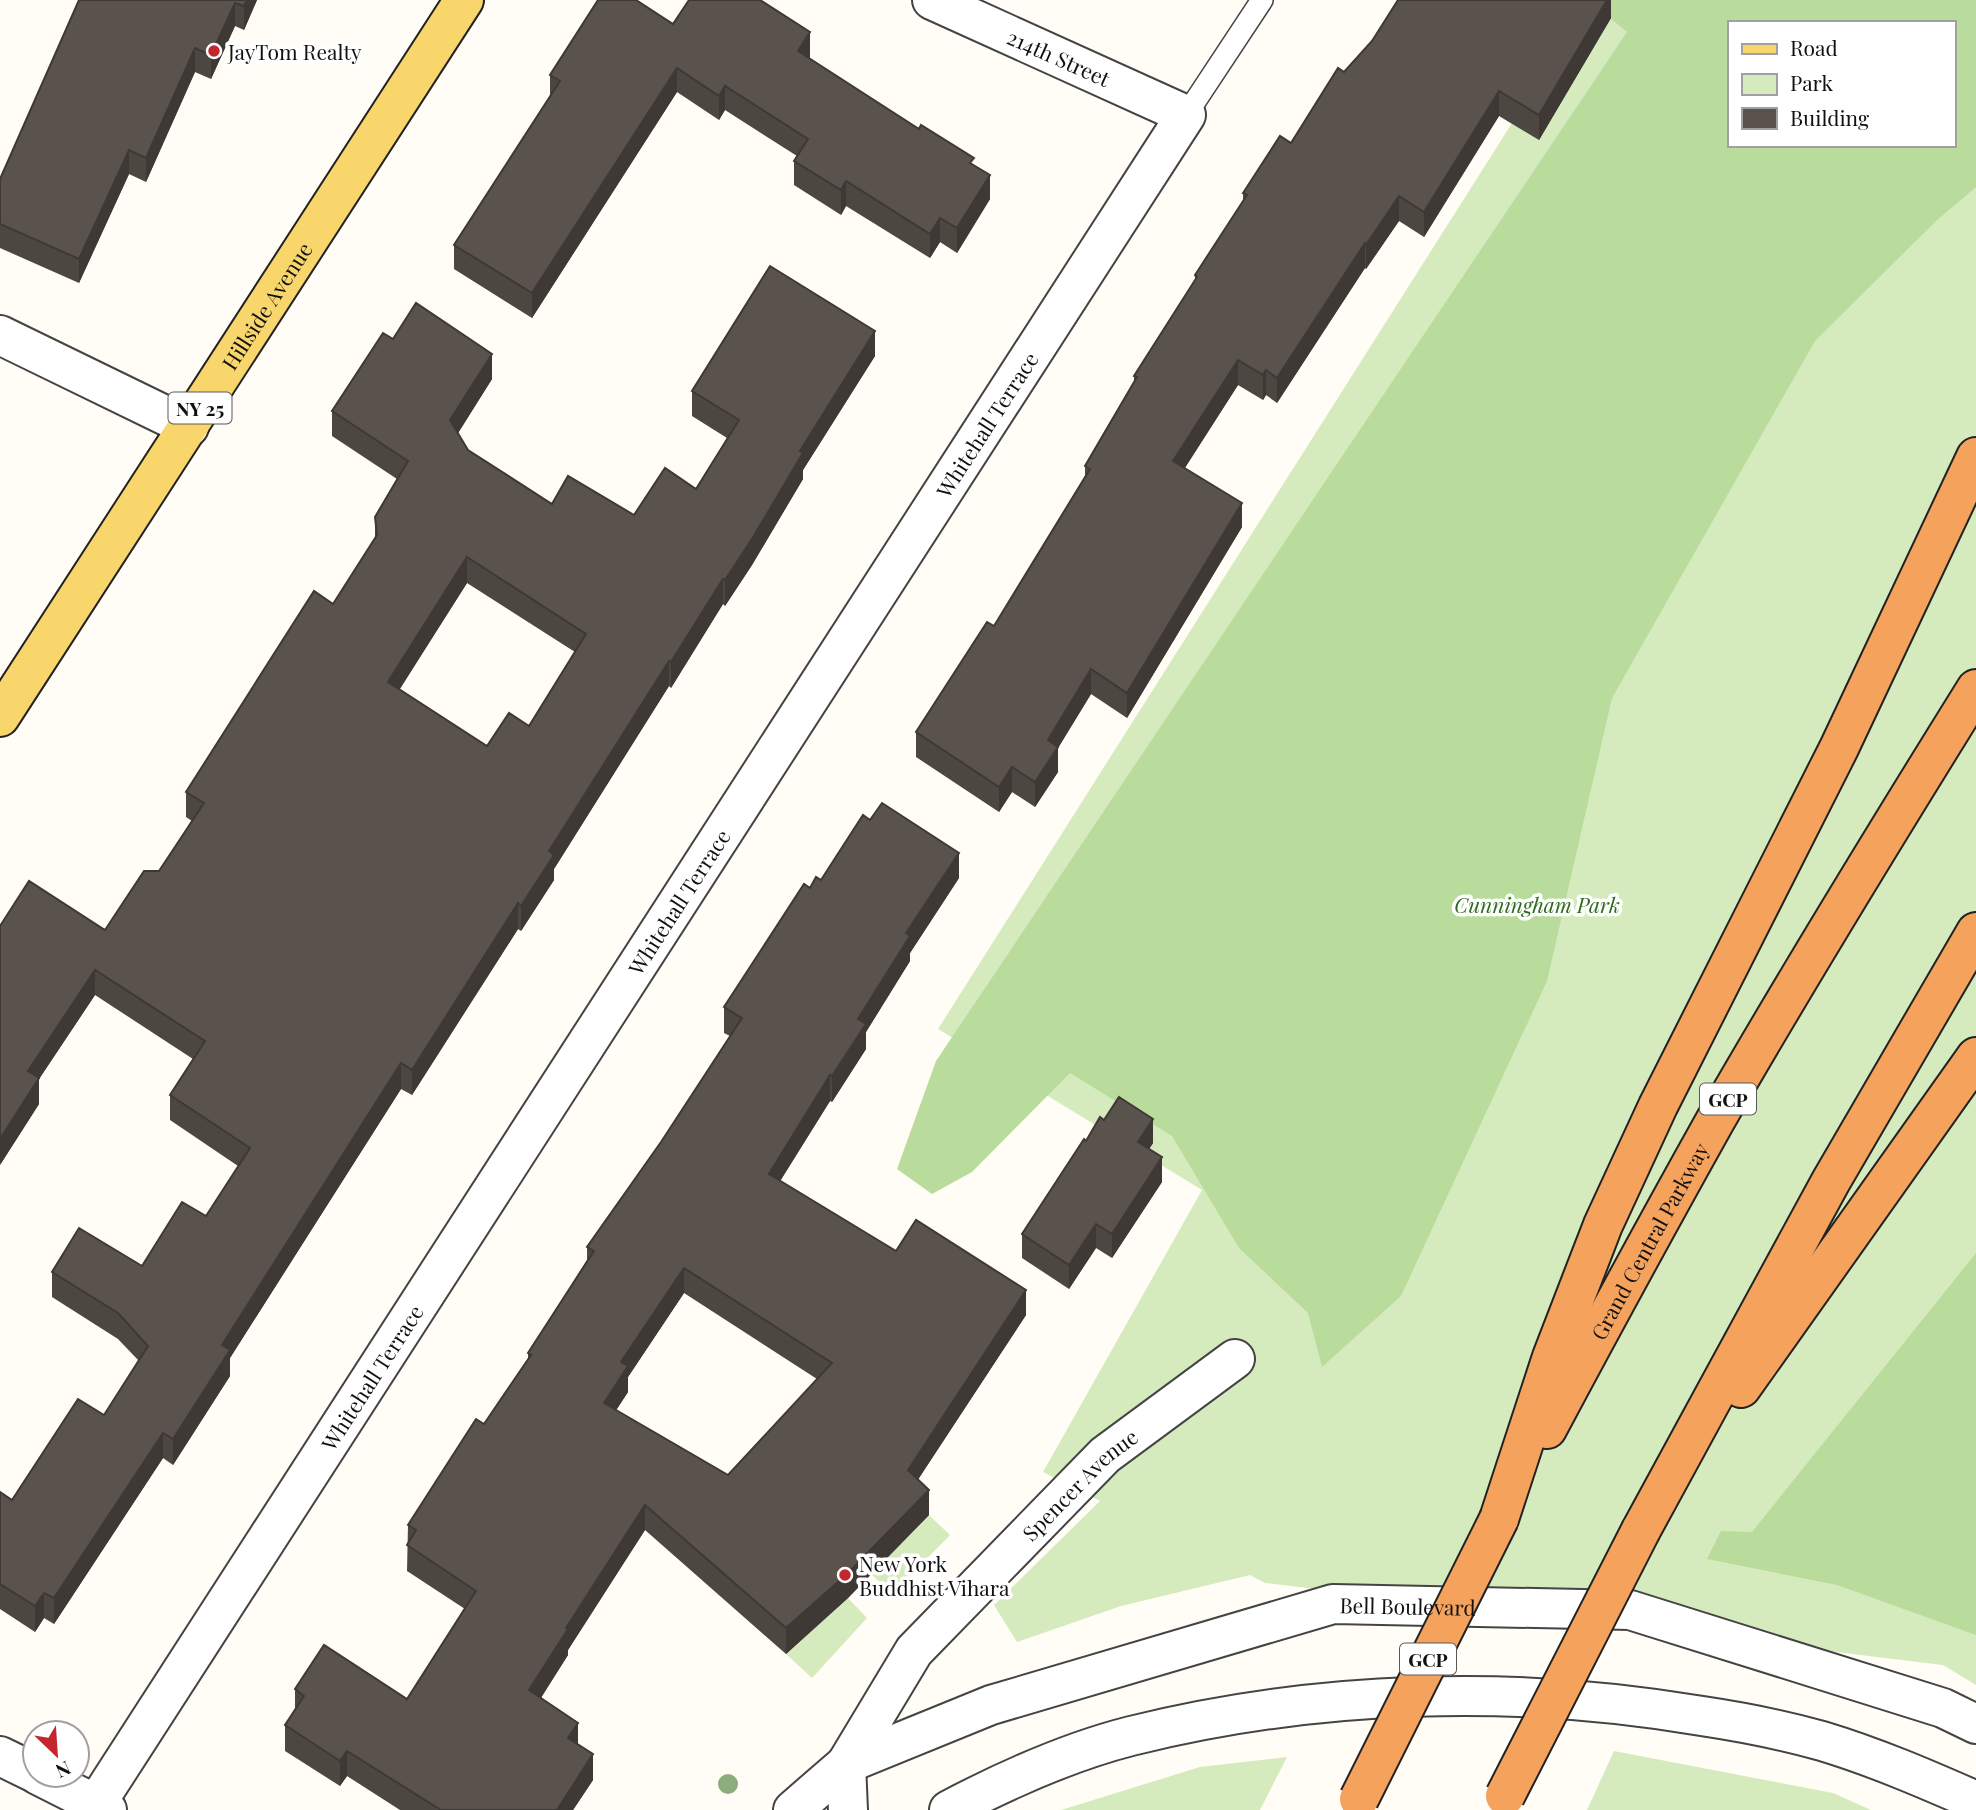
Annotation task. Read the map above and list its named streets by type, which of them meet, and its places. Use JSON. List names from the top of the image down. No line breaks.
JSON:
{"streets":{"highway":["GCP","Grand Central Parkway"],"main road":["Hillside Avenue","NY 25"],"street":["214th Street","Whitehall Terrace","Spencer Avenue","Bell Boulevard"]},"crossings":[["214th Street","Whitehall Terrace"],["Spencer Avenue","Bell Boulevard"]],"parks":["Cunningham Park"],"places":["JayTom Realty","New York Buddhist Vihara"],"legend":["Road","Park","Building"],"north":"bottom right"}
